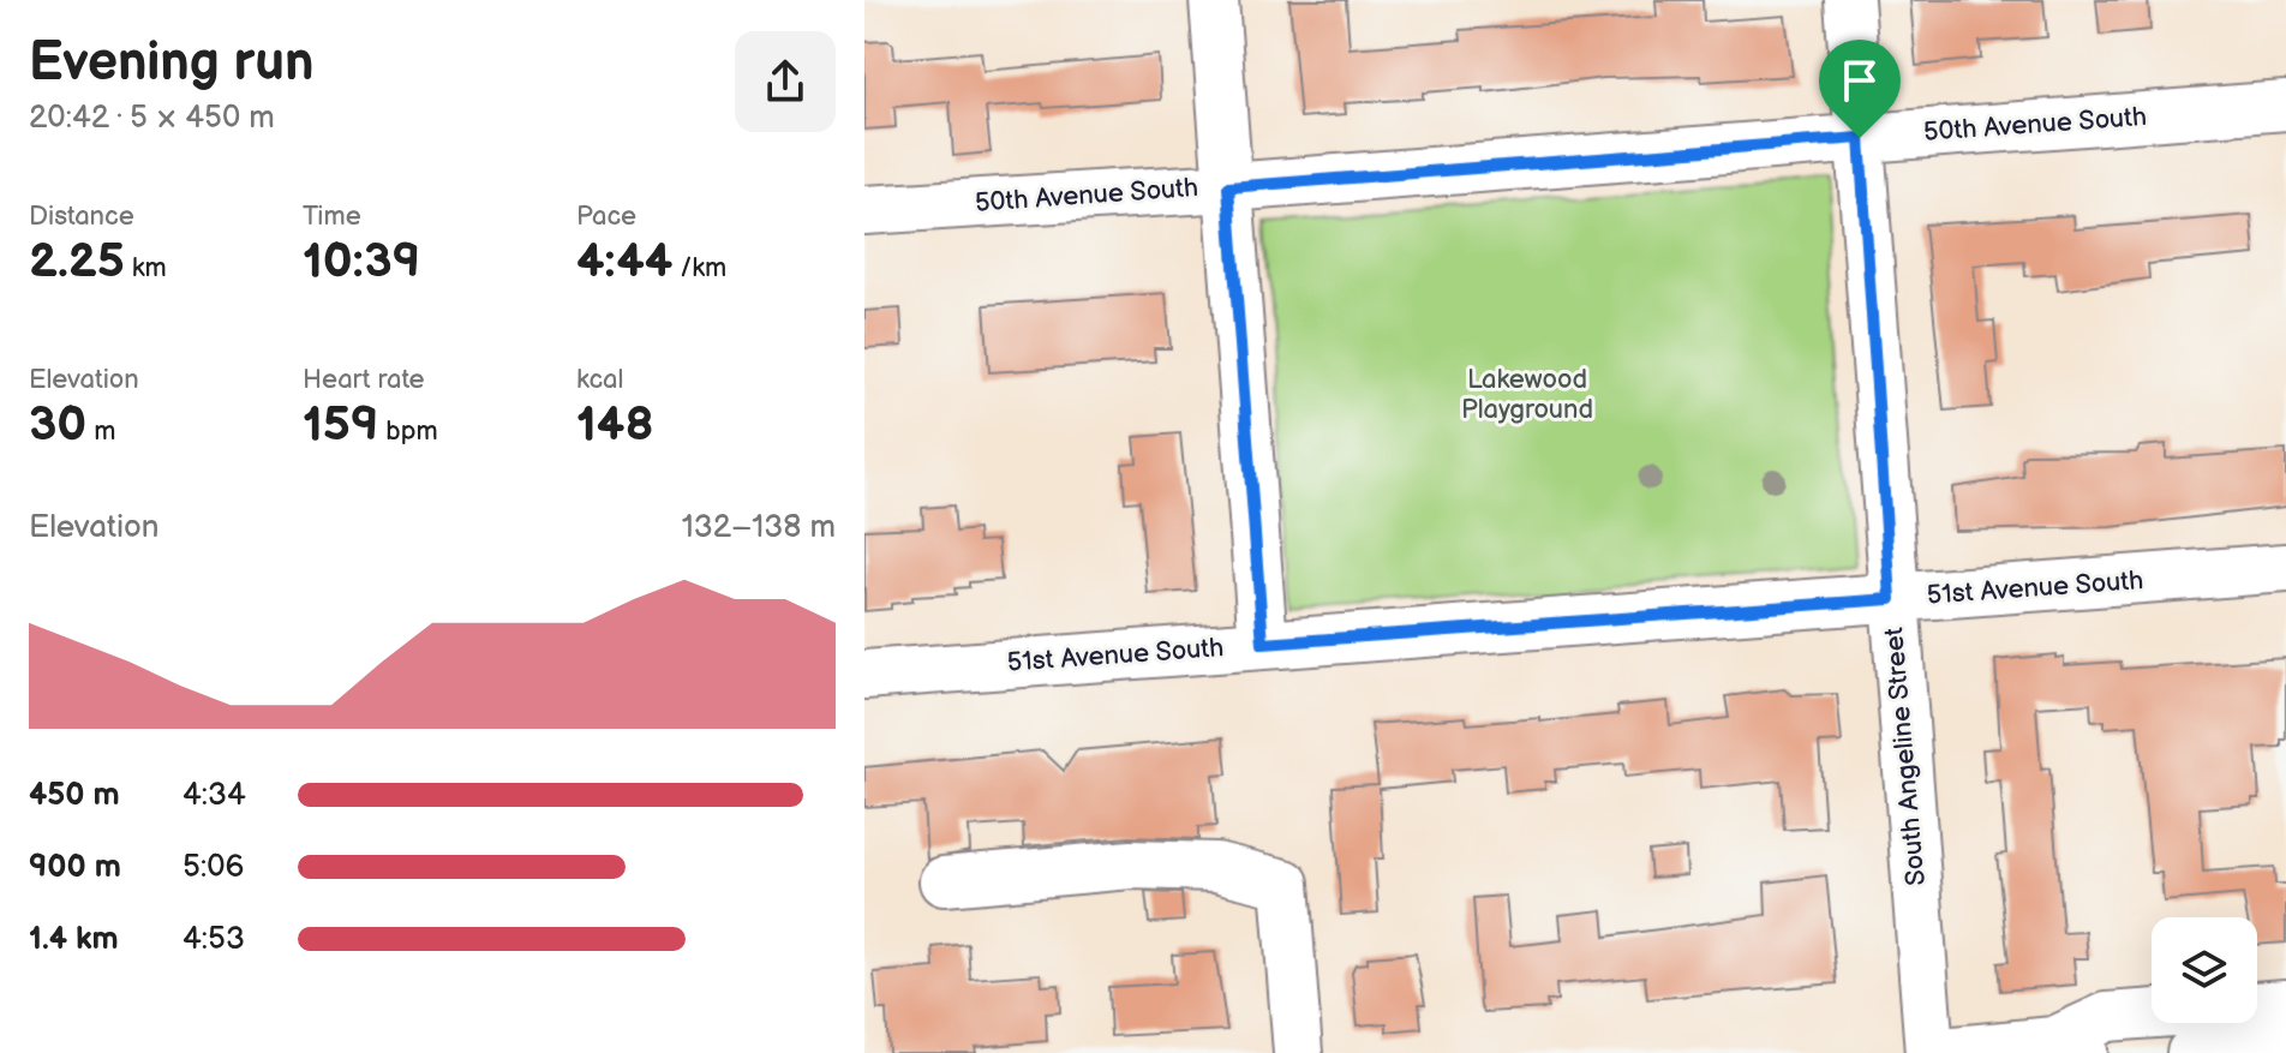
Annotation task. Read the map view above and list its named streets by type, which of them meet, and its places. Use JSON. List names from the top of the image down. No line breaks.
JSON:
{"streets":{"street":["50th Avenue South","51st Avenue South","South Angeline Street"]},"crossings":[["50th Avenue South","South Angeline Street"],["51st Avenue South","South Angeline Street"]],"parks":["Lakewood Playground"],"page":{"heading":["Evening run","20:42 · 5 × 450 m"],"stats":[["Distance","2.25 km"],["Time","10:39"],["Pace","4:44 /km"],["Elevation","30 m"],["Heart rate","159 bpm"],["kcal","148"]],"chart":["Elevation","132–138 m"],"list":[{"name":"450 m","note":"4:34"},{"name":"900 m","note":"5:06"},{"name":"1.4 km","note":"4:53"}]}}
